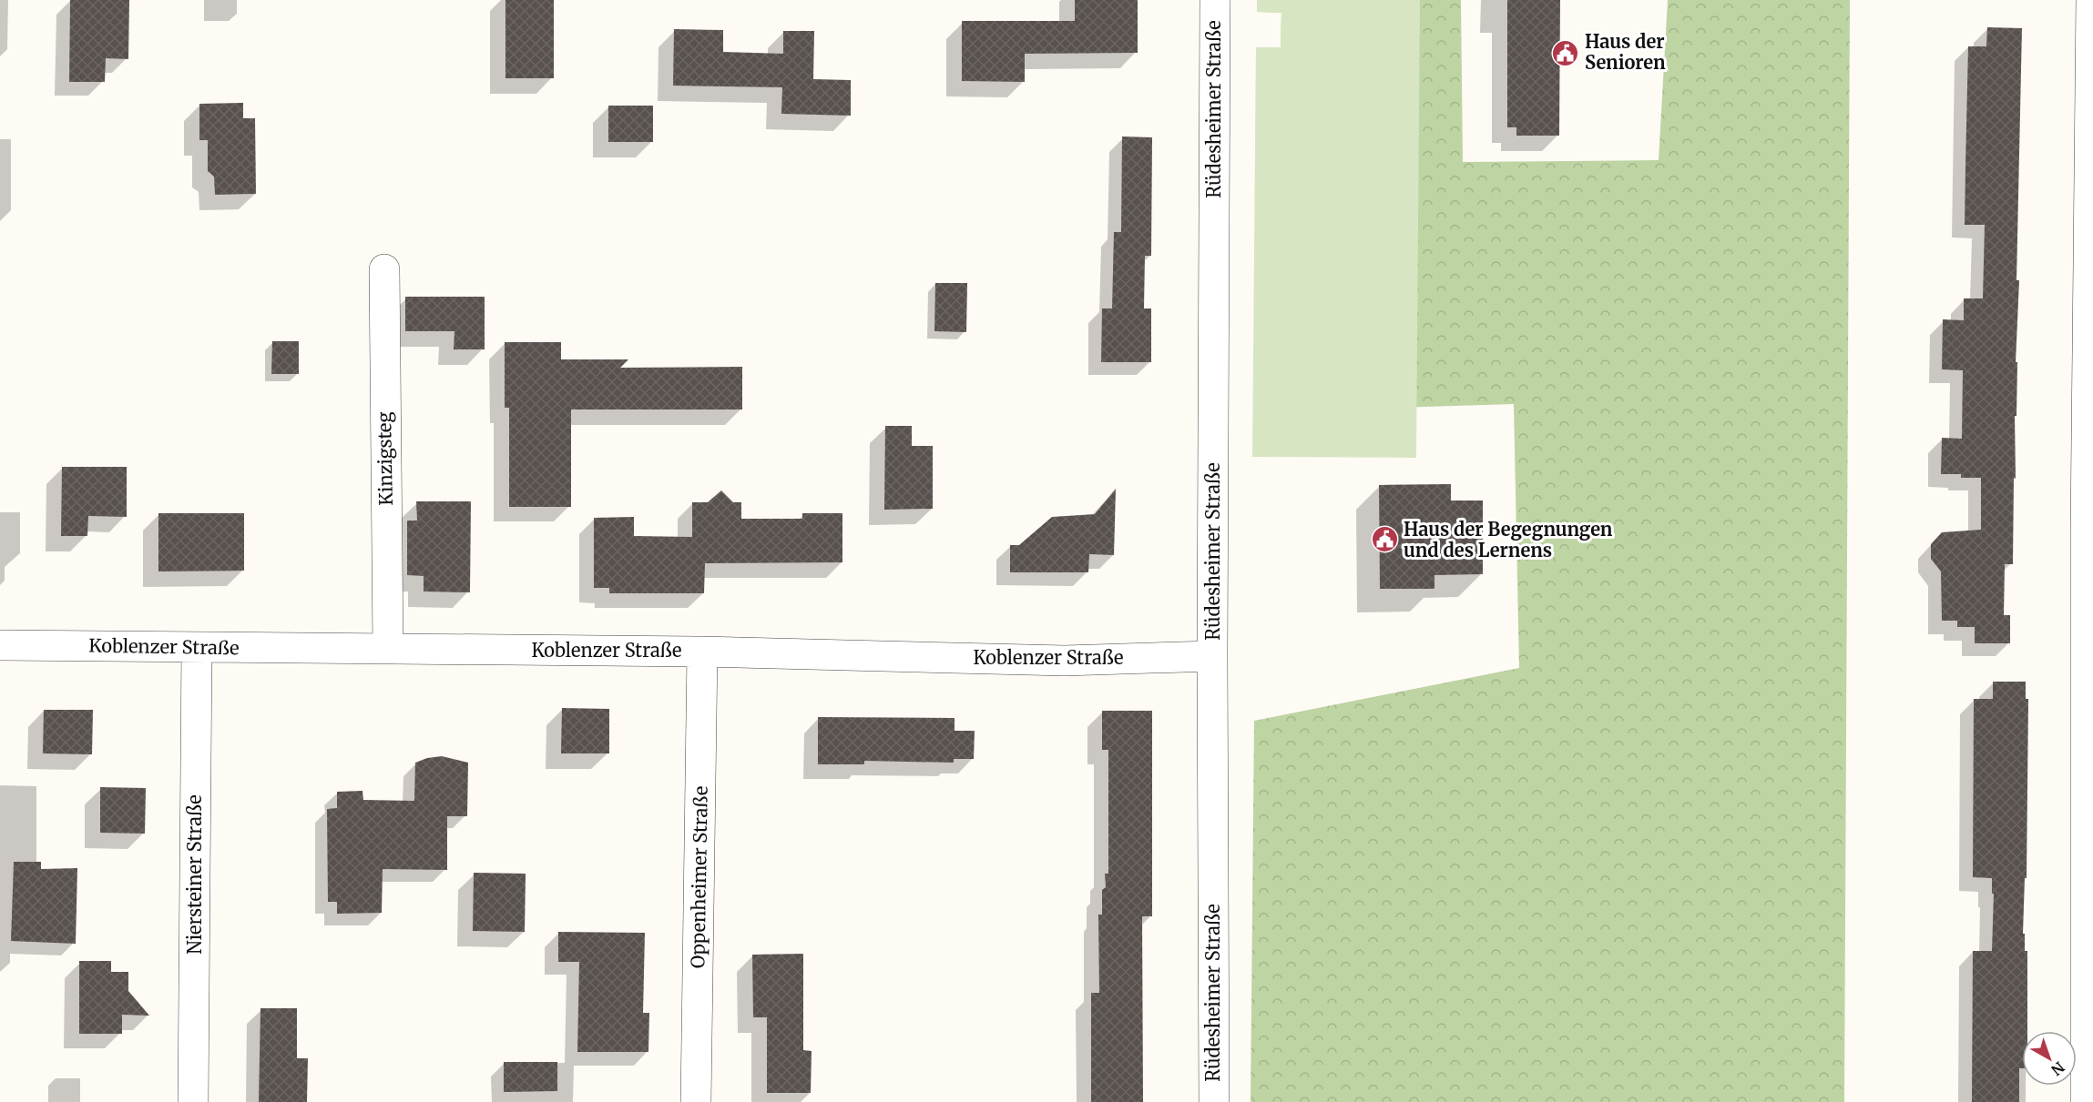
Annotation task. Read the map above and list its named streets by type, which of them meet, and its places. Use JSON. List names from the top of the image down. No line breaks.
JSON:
{"streets":{"street":["Rüdesheimer Straße","Kinzigsteg","Koblenzer Straße","Niersteiner Straße","Oppenheimer Straße"]},"crossings":[["Rüdesheimer Straße","Koblenzer Straße"],["Kinzigsteg","Koblenzer Straße"],["Koblenzer Straße","Niersteiner Straße"],["Koblenzer Straße","Oppenheimer Straße"]],"places":{"public building":["Haus der Senioren","Haus der Begegnungen und des Lernens"]},"north":"bottom right"}
